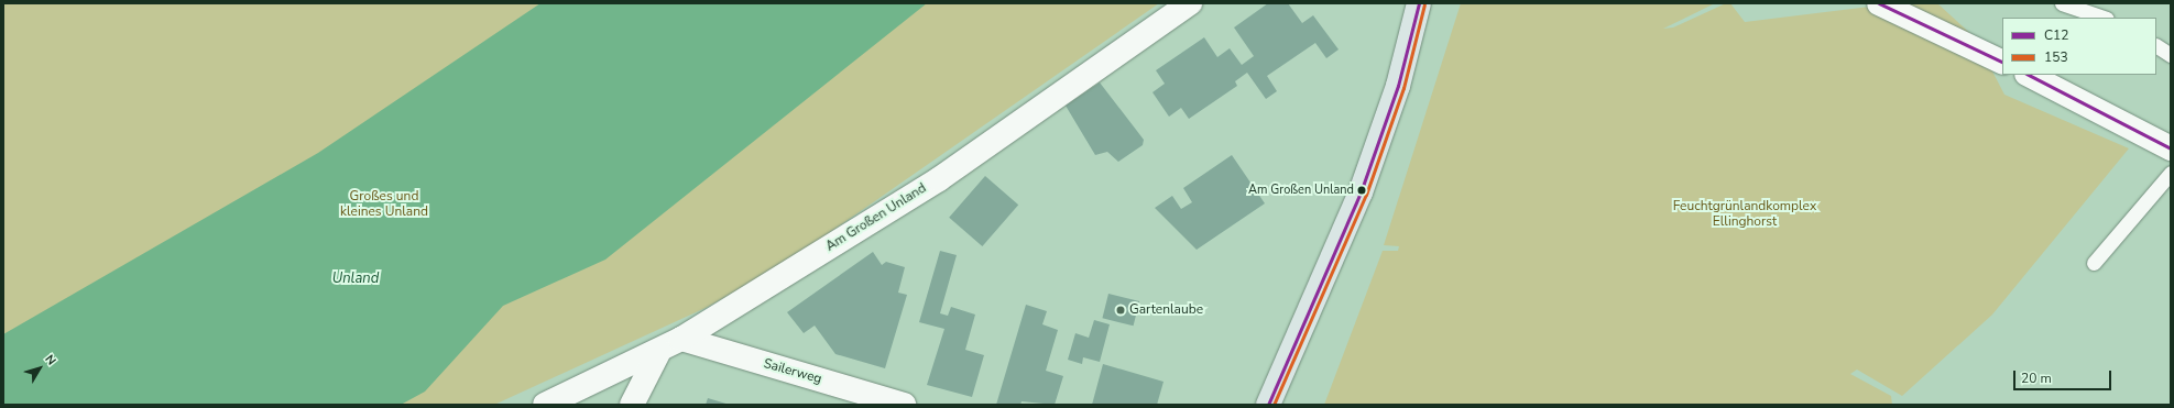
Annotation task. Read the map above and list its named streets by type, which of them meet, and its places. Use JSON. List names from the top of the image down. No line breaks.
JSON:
{"streets":{"street":["Am Großen Unland","Sailerweg"]},"crossings":[["Am Großen Unland","Sailerweg"]],"water":["Unland"],"parks":["Großes und kleines Unland","Feuchtgrünlandkomplex Ellinghorst"],"places":["Am Großen Unland","Gartenlaube"],"lines":["transit line C12","transit line 153"],"legend":["C12","153"],"scale_bar":"20 m","north":"top right"}
